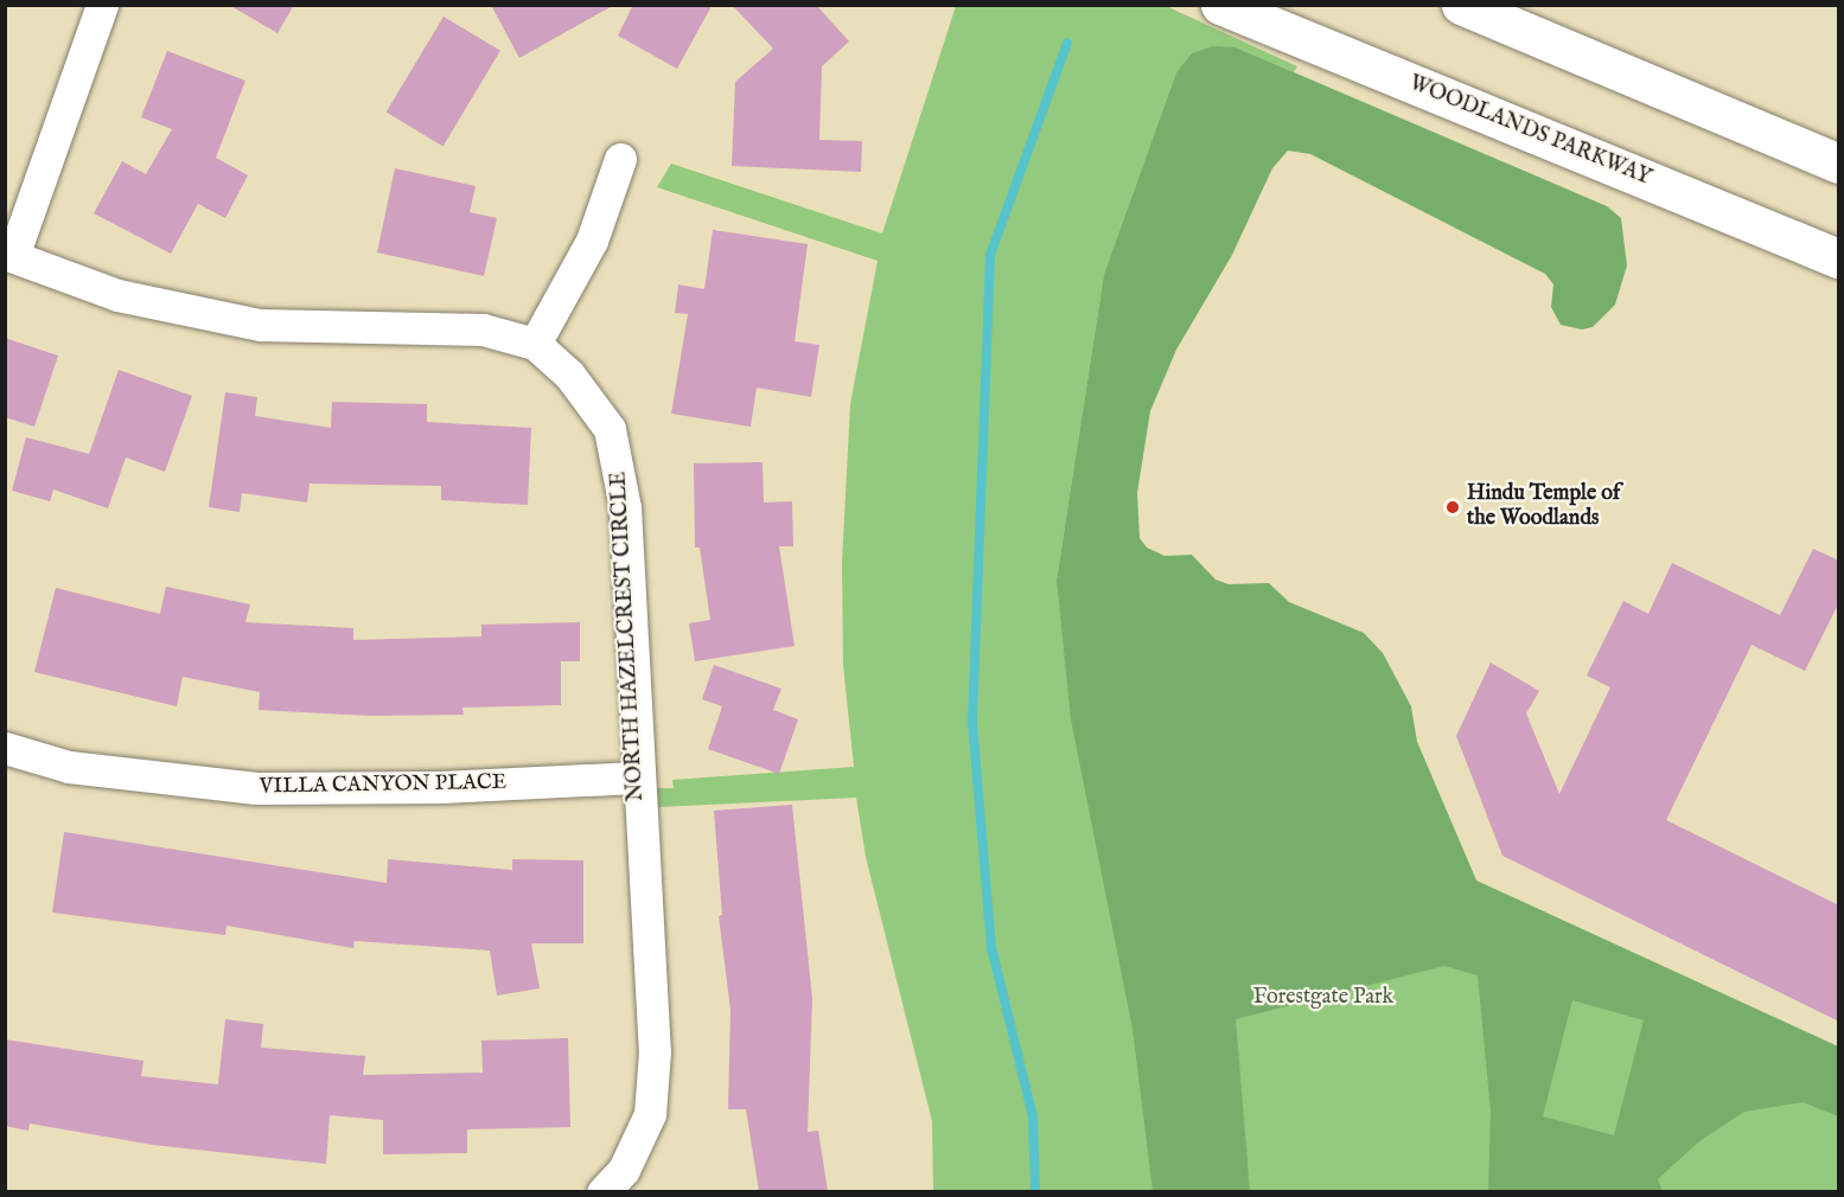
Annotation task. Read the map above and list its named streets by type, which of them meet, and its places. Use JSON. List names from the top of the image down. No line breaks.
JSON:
{"streets":{"main road":["WOODLANDS PARKWAY"],"street":["NORTH HAZELCREST CIRCLE","VILLA CANYON PLACE"]},"crossings":[["NORTH HAZELCREST CIRCLE","VILLA CANYON PLACE"]],"parks":["Forestgate Park"],"places":["Hindu Temple of the Woodlands"]}
